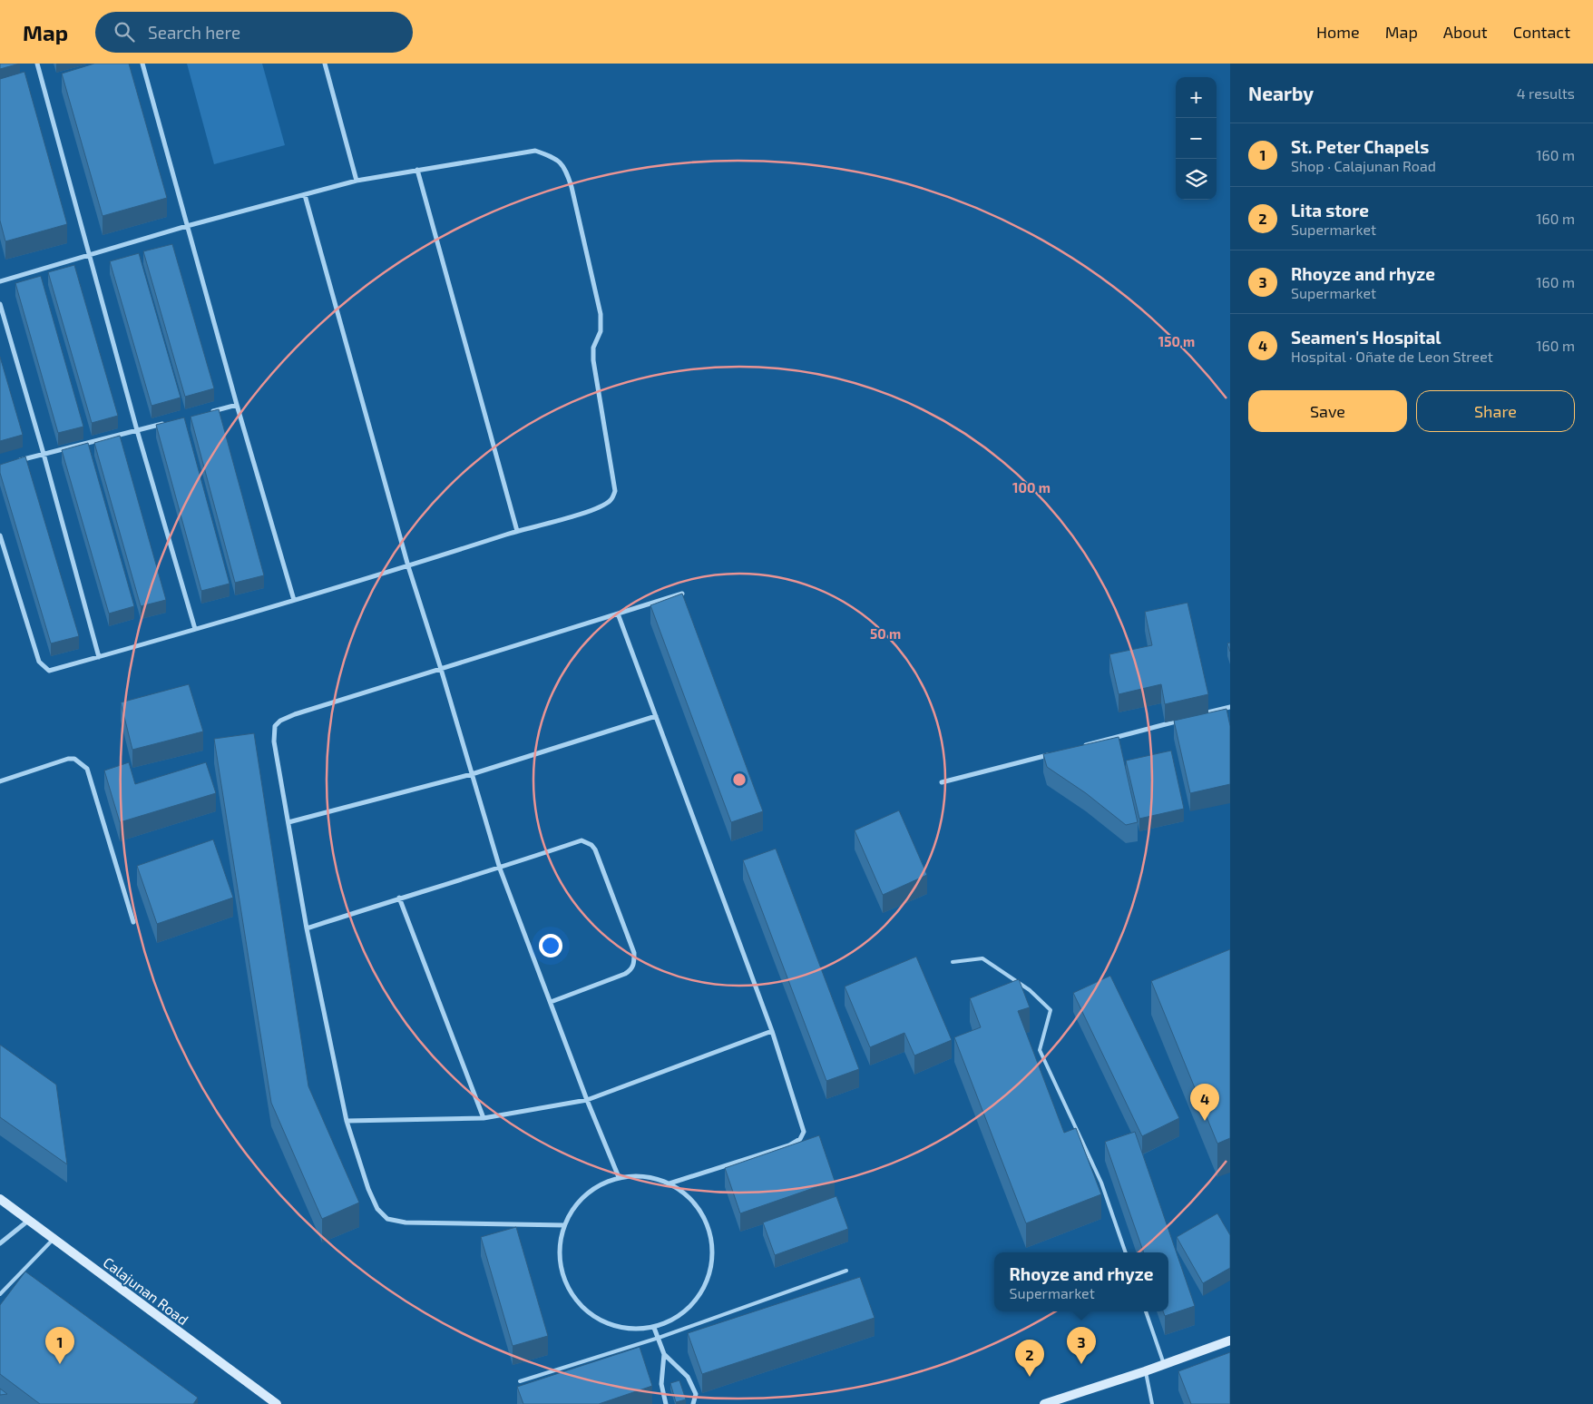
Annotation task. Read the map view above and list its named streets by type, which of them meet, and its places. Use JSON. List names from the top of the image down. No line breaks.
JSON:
{"streets":{"main road":["Calajunan Road"]},"page":{"header":"Map","search":"Search here","nav":["Home","Map","About","Contact"],"heading":["Nearby","4 results"],"map_buttons":["+","−"],"list":[{"mark":"1","name":"St. Peter Chapels","note":"Shop · Calajunan Road","value":"160 m"},{"mark":"2","name":"Lita store","note":"Supermarket","value":"160 m"},{"mark":"3","name":"Rhoyze and rhyze","note":"Supermarket","value":"160 m"},{"mark":"4","name":"Seamen's Hospital","note":"Hospital · Oñate de Leon Street","value":"160 m"}],"buttons":["Save","Share"],"pins":["4","1","3","2"],"popup":["Rhoyze and rhyze","Supermarket"]},"rings":["150 m","100 m","50 m"]}
